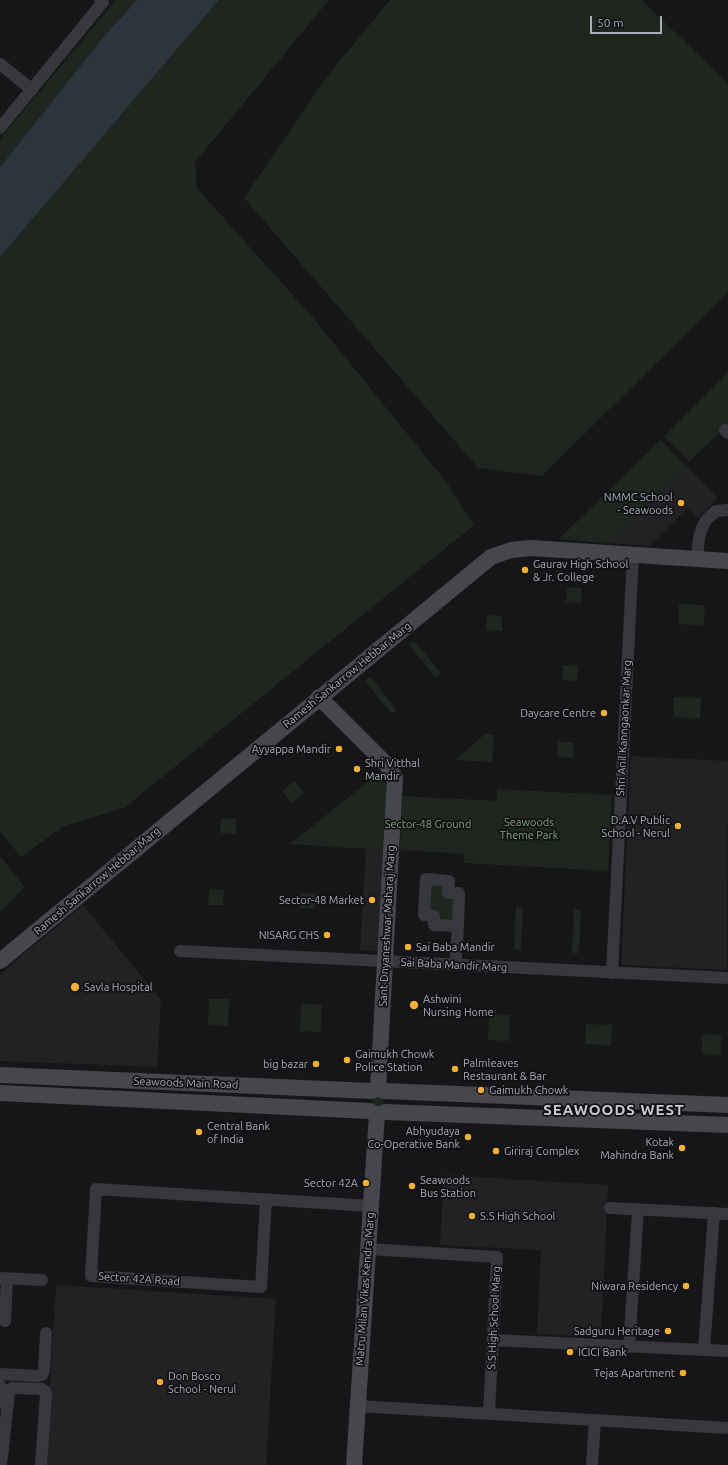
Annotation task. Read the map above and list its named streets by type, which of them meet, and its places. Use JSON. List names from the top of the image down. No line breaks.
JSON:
{"streets":{"street":["Ramesh Sankarrow Hebbar Marg","Shri Anil Kanngaonkar Marg","Sant Dnyaneshwar Maharaj Marg","Sai Baba Mandir Marg","Seawoods Main Road","Sector 42A Road","Matru Milan Vikas Kendra Marg","S.S High School Marg"]},"crossings":[["Ramesh Sankarrow Hebbar Marg","Shri Anil Kanngaonkar Marg"],["Ramesh Sankarrow Hebbar Marg","Sant Dnyaneshwar Maharaj Marg"],["Shri Anil Kanngaonkar Marg","Sai Baba Mandir Marg"],["Sant Dnyaneshwar Maharaj Marg","Sai Baba Mandir Marg"],["Sant Dnyaneshwar Maharaj Marg","Seawoods Main Road"],["Sant Dnyaneshwar Maharaj Marg","Matru Milan Vikas Kendra Marg"],["Seawoods Main Road","Matru Milan Vikas Kendra Marg"],["Sector 42A Road","Matru Milan Vikas Kendra Marg"],["Matru Milan Vikas Kendra Marg","S.S High School Marg"]],"districts":["SEAWOODS WEST"],"parks":["Seawoods Theme Park","Sector-48 Ground"],"places":["NMMC School - Seawoods","Gaurav High School & Jr. College","Daycare Centre","Ayyappa Mandir","Shri Vitthal Mandir","D.A.V Public School - Nerul","Sector-48 Market","NISARG CHS","Sai Baba Mandir","Savla Hospital","Ashwini Nursing Home","Gaimukh Chowk Police Station","big bazar","Palmleaves Restaurant & Bar","Gaimukh Chowk","Central Bank of India","Abhyudaya Co-Operative Bank","Kotak Mahindra Bank","Giriraj Complex","Sector 42A","Seawoods Bus Station","S.S High School","Niwara Residency","Sadguru Heritage","ICICI Bank","Tejas Apartment","Don Bosco School - Nerul"],"scale_bar":"50 m"}
